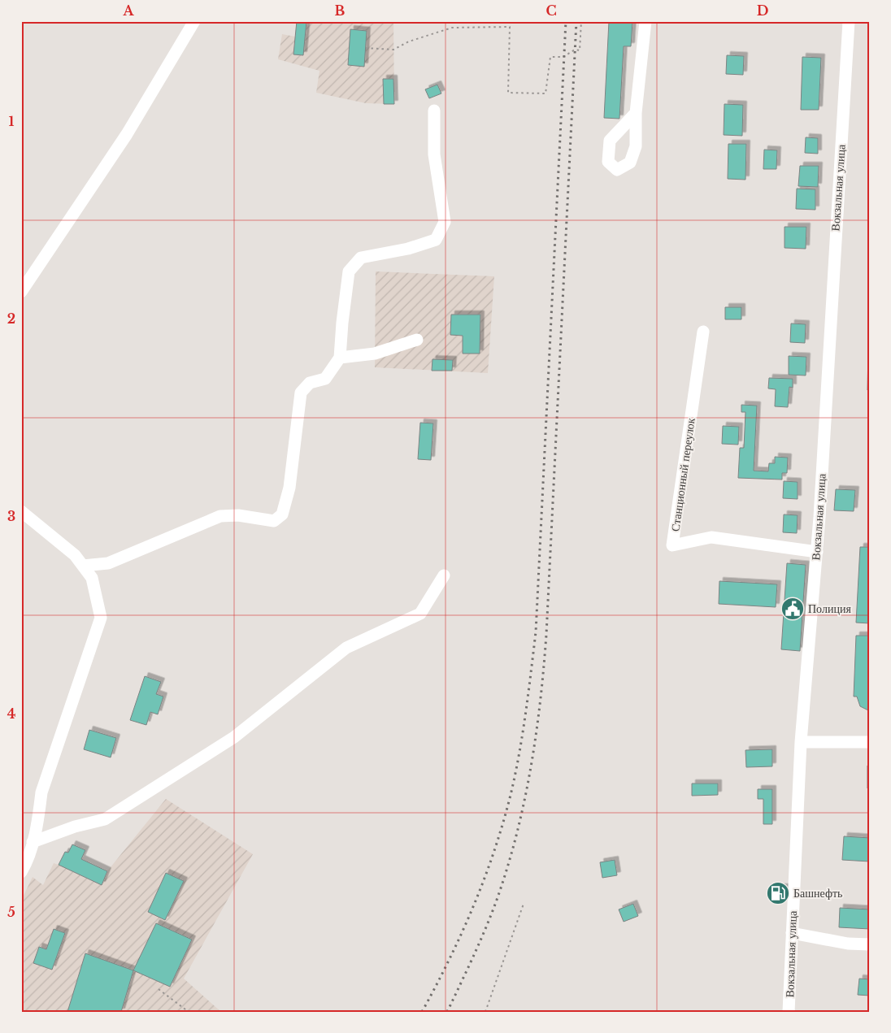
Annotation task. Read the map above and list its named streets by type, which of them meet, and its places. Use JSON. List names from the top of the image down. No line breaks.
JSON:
{"streets":{"street":["Вокзальная улица","Станционный переулок"]},"crossings":[["Вокзальная улица","Станционный переулок"]],"places":{"public building":["Полиция"],"fuel station":["Башнефть"]},"grid":{"columns":["A","B","C","D"],"rows":["1","2","3","4","5"]}}
